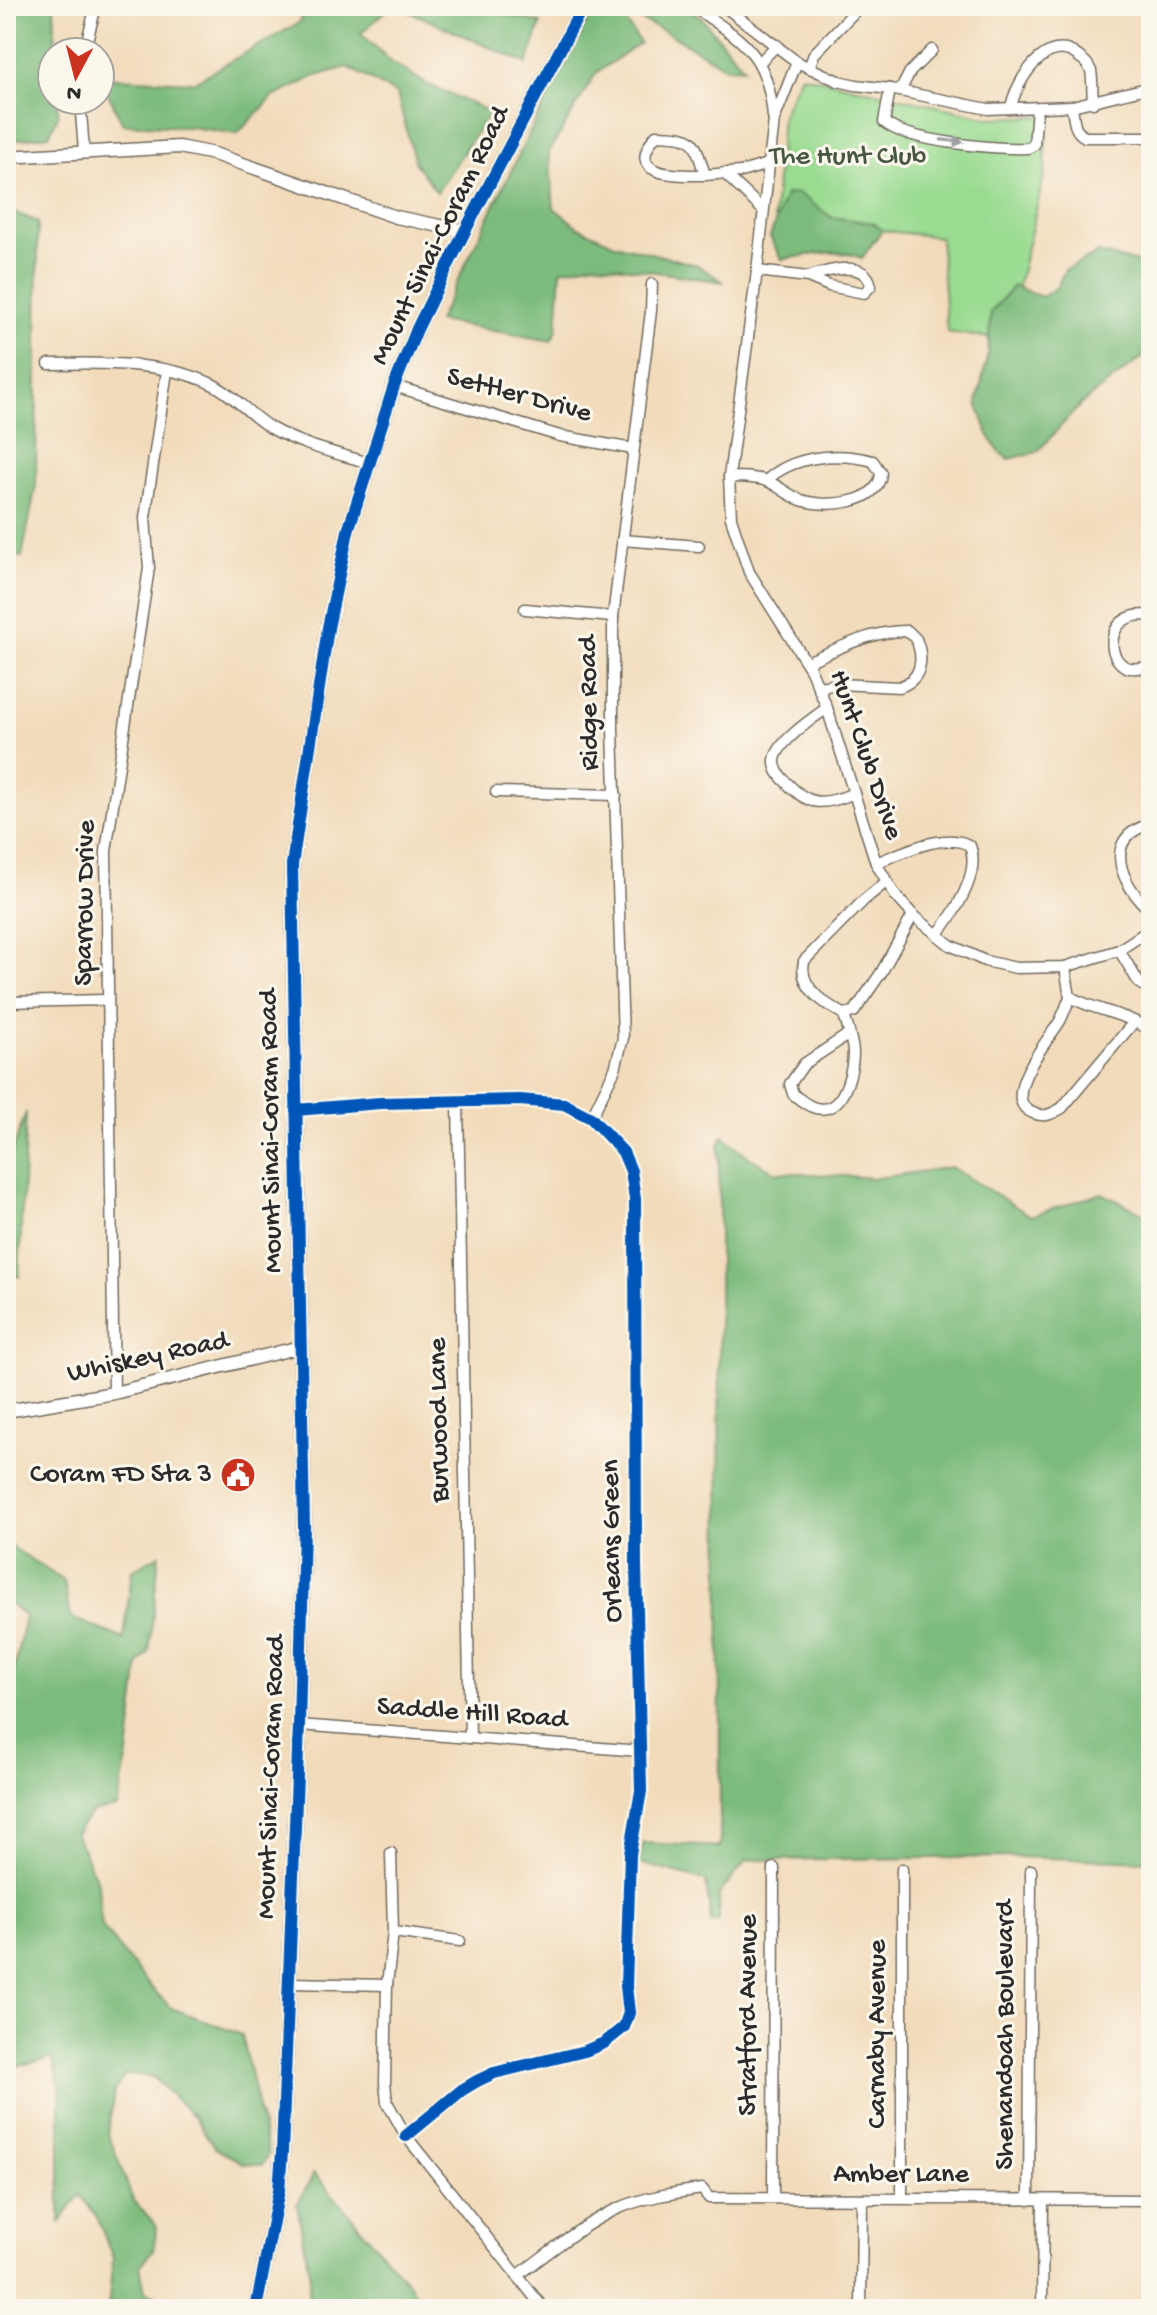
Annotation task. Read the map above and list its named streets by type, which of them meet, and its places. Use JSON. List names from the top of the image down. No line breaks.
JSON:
{"streets":{"main road":["Mount Sinai-Coram Road"],"street":["Settler Drive","Ridge Road","Hunt Club Drive","Sparrow Drive","Whiskey Road","Burwood Lane","Orleans Green","Saddle Hill Road","Stratford Avenue","Carnaby Avenue","Shenandoah Boulevard","Amber Lane"]},"crossings":[["Mount Sinai-Coram Road","Settler Drive"],["Mount Sinai-Coram Road","Whiskey Road"],["Mount Sinai-Coram Road","Orleans Green"],["Mount Sinai-Coram Road","Saddle Hill Road"],["Settler Drive","Ridge Road"],["Ridge Road","Orleans Green"],["Sparrow Drive","Whiskey Road"],["Burwood Lane","Orleans Green"],["Burwood Lane","Saddle Hill Road"],["Orleans Green","Saddle Hill Road"],["Stratford Avenue","Amber Lane"],["Carnaby Avenue","Amber Lane"],["Shenandoah Boulevard","Amber Lane"]],"parks":["The Hunt Club"],"places":{"public building":["Coram FD Sta 3"]},"north":"bottom"}
